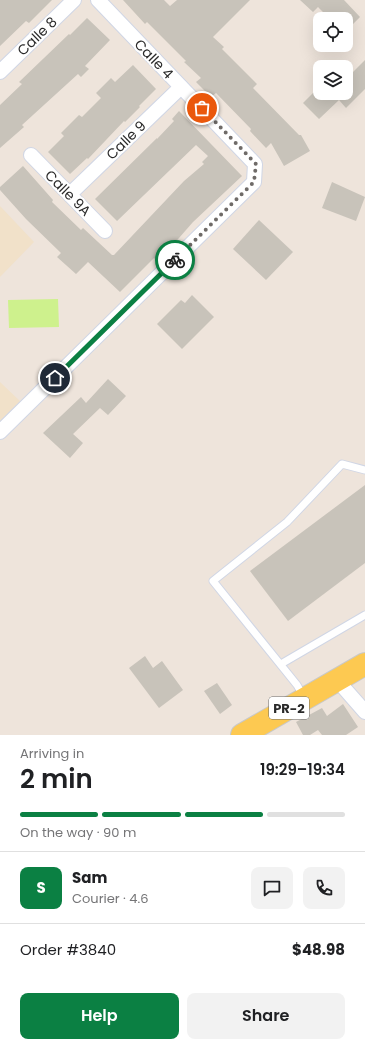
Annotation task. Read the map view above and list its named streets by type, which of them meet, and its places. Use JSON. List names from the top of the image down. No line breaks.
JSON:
{"streets":{"main road":["PR-2"],"street":["Calle 8","Calle 4","Calle 9","Calle 9A"]},"crossings":[["Calle 4","Calle 9"],["Calle 9","Calle 9A"]],"page":{"heading":["2 min","Arriving in","19:29–19:34"],"panel":["Sam","Courier · 4.6","Order #3840","$48.98"],"bar":"On the way · 90 m","round":"S","buttons":["Help","Share"]}}
